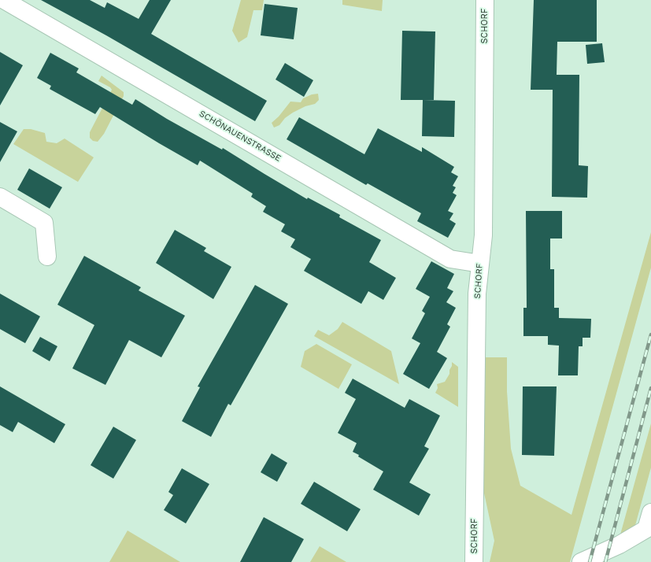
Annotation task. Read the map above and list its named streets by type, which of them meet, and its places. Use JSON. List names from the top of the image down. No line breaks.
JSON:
{"streets":{"street":["SCHORF","SCHÖNAUENSTRASSE"]},"crossings":[["SCHORF","SCHÖNAUENSTRASSE"]]}
